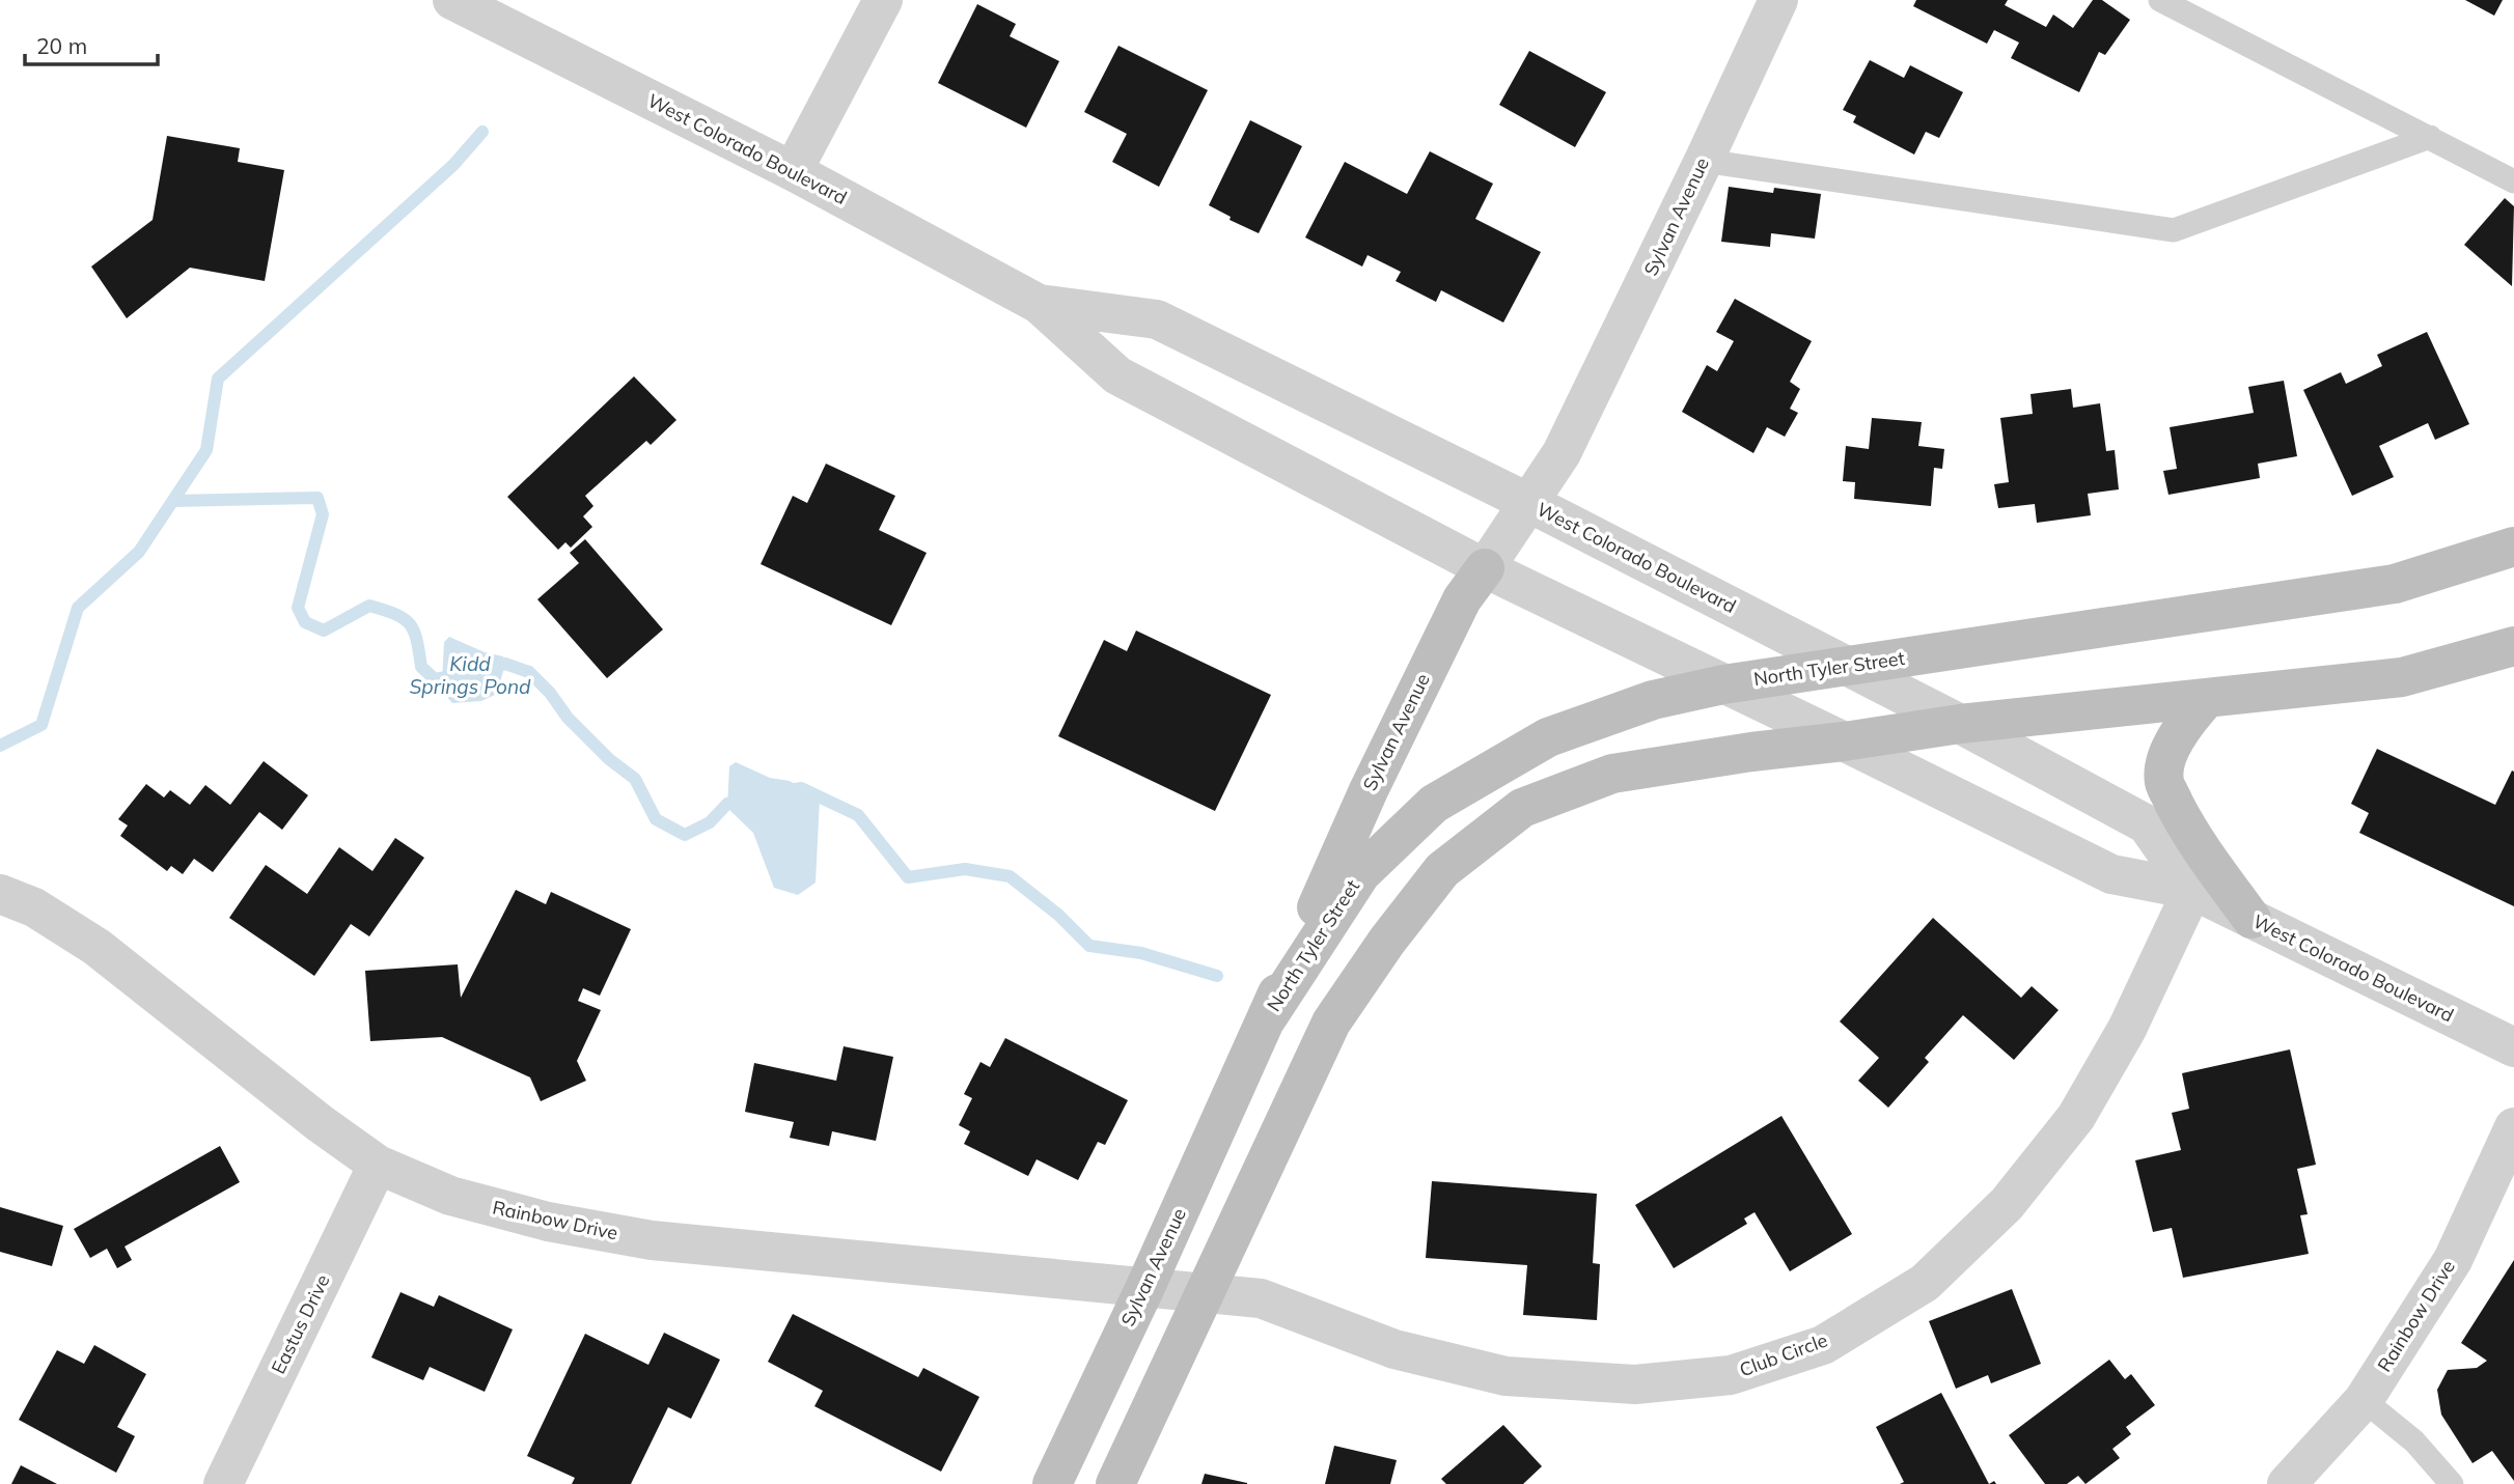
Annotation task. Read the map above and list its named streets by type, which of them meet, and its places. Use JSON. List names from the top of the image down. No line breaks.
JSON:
{"streets":{"main road":["Sylvan Avenue","North Tyler Street"],"street":["West Colorado Boulevard","Rainbow Drive","Eastus Drive","Club Circle"]},"crossings":[["West Colorado Boulevard","Sylvan Avenue"],["West Colorado Boulevard","North Tyler Street"],["West Colorado Boulevard","Club Circle"],["Sylvan Avenue","North Tyler Street"],["Sylvan Avenue","Rainbow Drive"],["Rainbow Drive","Eastus Drive"],["Rainbow Drive","Club Circle"]],"water":["Kidd Springs Pond"],"scale_bar":"20 m"}
